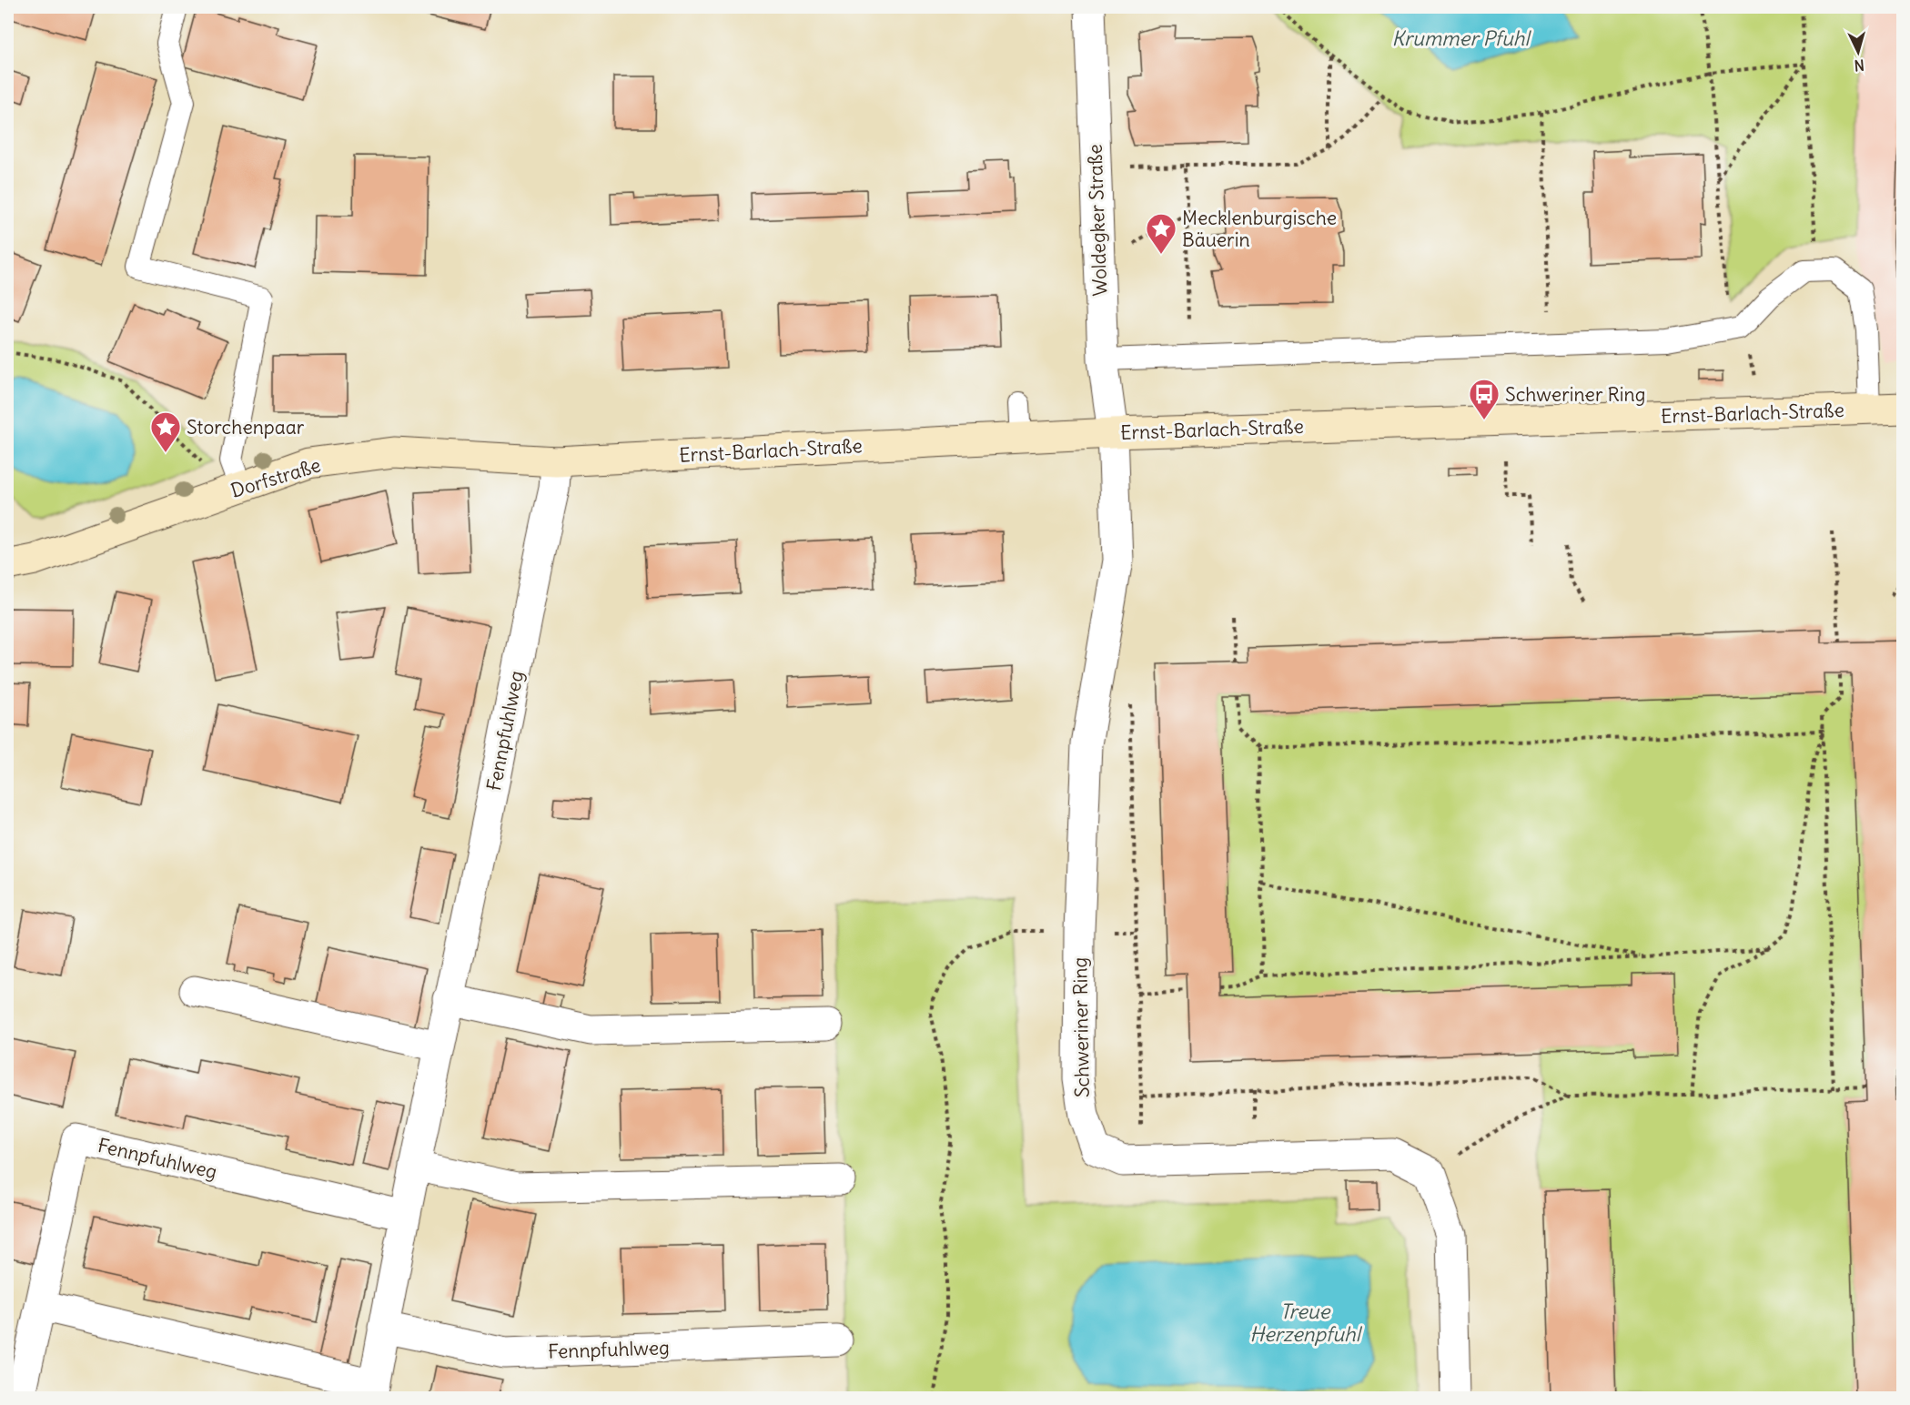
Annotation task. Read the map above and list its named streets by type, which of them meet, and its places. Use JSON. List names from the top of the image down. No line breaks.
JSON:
{"streets":{"main road":["Ernst-Barlach-Straße","Dorfstraße"],"street":["Woldegker Straße","Fennpfuhlweg","Schweriner Ring"]},"crossings":[["Woldegker Straße","Ernst-Barlach-Straße"],["Woldegker Straße","Schweriner Ring"],["Ernst-Barlach-Straße","Dorfstraße"],["Ernst-Barlach-Straße","Fennpfuhlweg"],["Ernst-Barlach-Straße","Schweriner Ring"],["Dorfstraße","Fennpfuhlweg"]],"water":["Krummer Pfuhl","Treue Herzenpfuhl"],"places":{"place":["Mecklenburgische Bäuerin","Storchenpaar"],"bus stop":["Schweriner Ring"]},"north":"bottom"}
